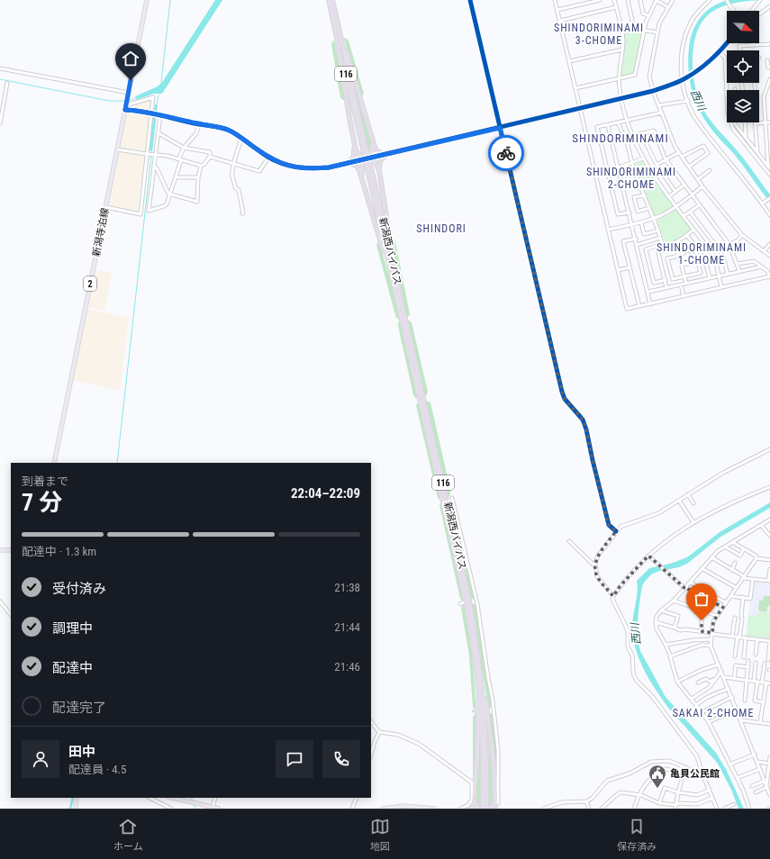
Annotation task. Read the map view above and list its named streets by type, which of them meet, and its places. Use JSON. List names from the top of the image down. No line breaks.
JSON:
{"streets":{"highway":["116","新潟西バイパス"],"main road":["新潟寺泊線","2"]},"crossings":[["116","新潟西バイパス"]],"districts":["SHINDORIMINAMI 3-CHOME","SHINDORIMINAMI","SHINDORIMINAMI 2-CHOME","SHINDORI","SHINDORIMINAMI 1-CHOME","SAKAI 2-CHOME"],"water":["西川"],"places":{"public building":["亀貝公民館"]},"north":"bottom right","page":{"heading":["7 分","到着まで","22:04–22:09"],"panel":["田中","配達員 · 4.5"],"bar":"配達中 · 1.3 km","list":[["受付済み","21:38"],["調理中","21:44"],["配達中","21:46"],"配達完了"],"tabs":["ホーム","地図","保存済み"]}}
